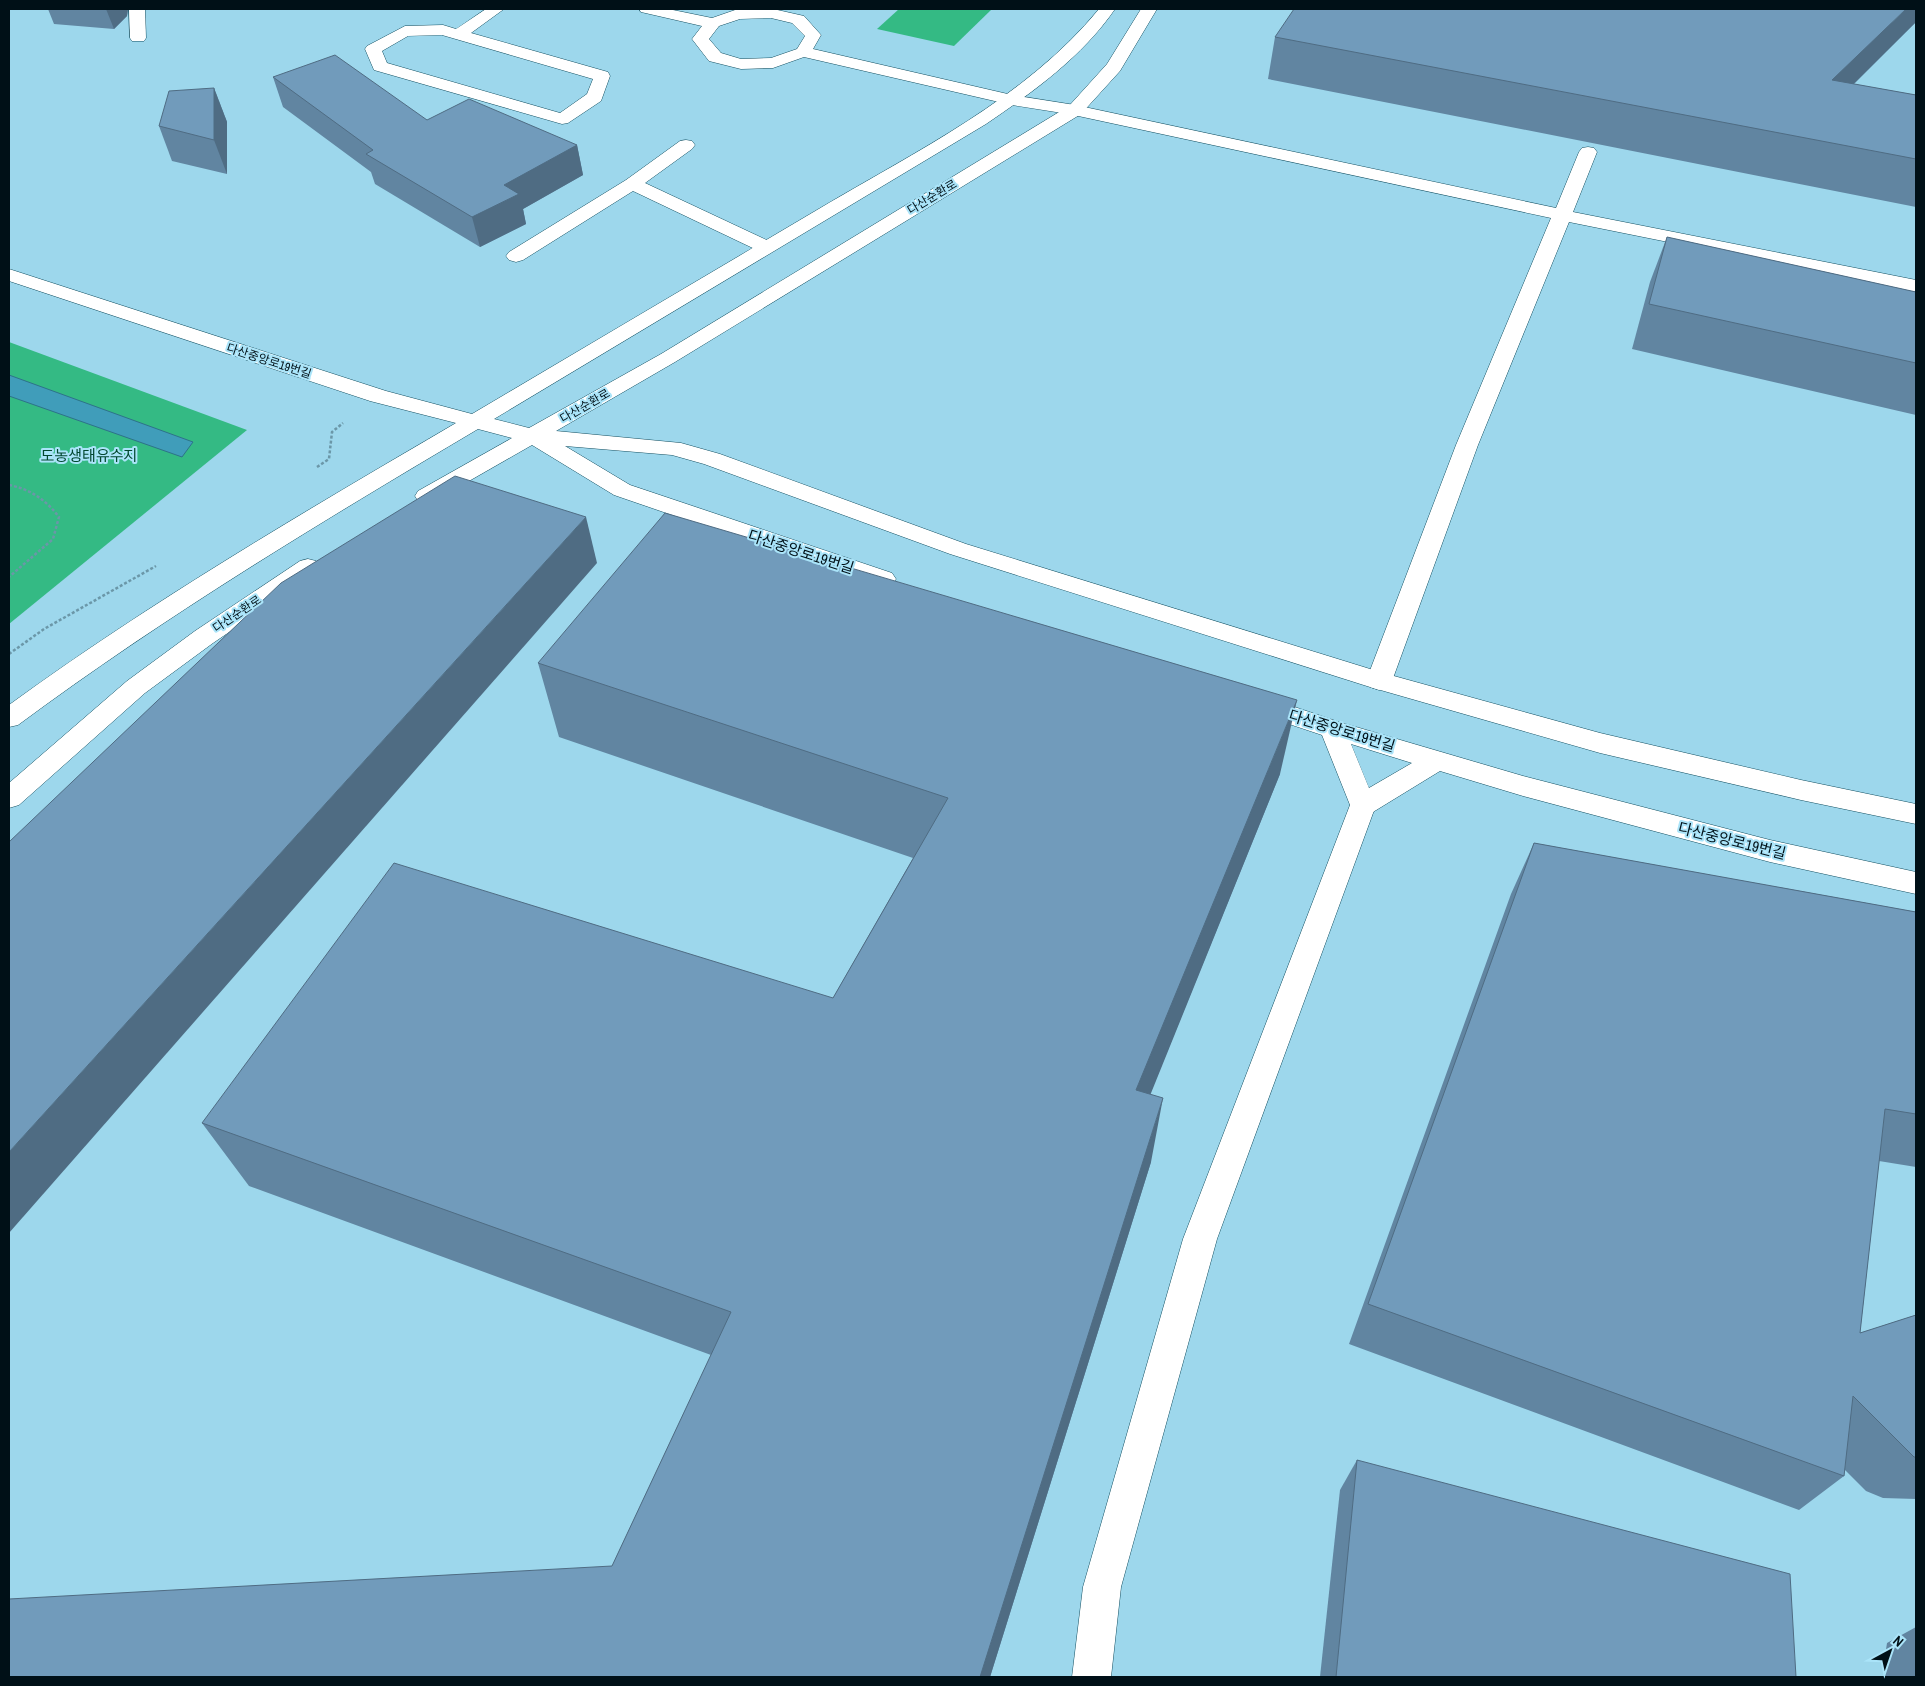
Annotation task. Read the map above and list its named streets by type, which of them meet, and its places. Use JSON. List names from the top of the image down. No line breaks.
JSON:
{"streets":{"street":["다산순환로","다산중앙로19번길"]},"crossings":[["다산순환로","다산중앙로19번길"]],"parks":["도농생태유수지"],"north":"top right"}
